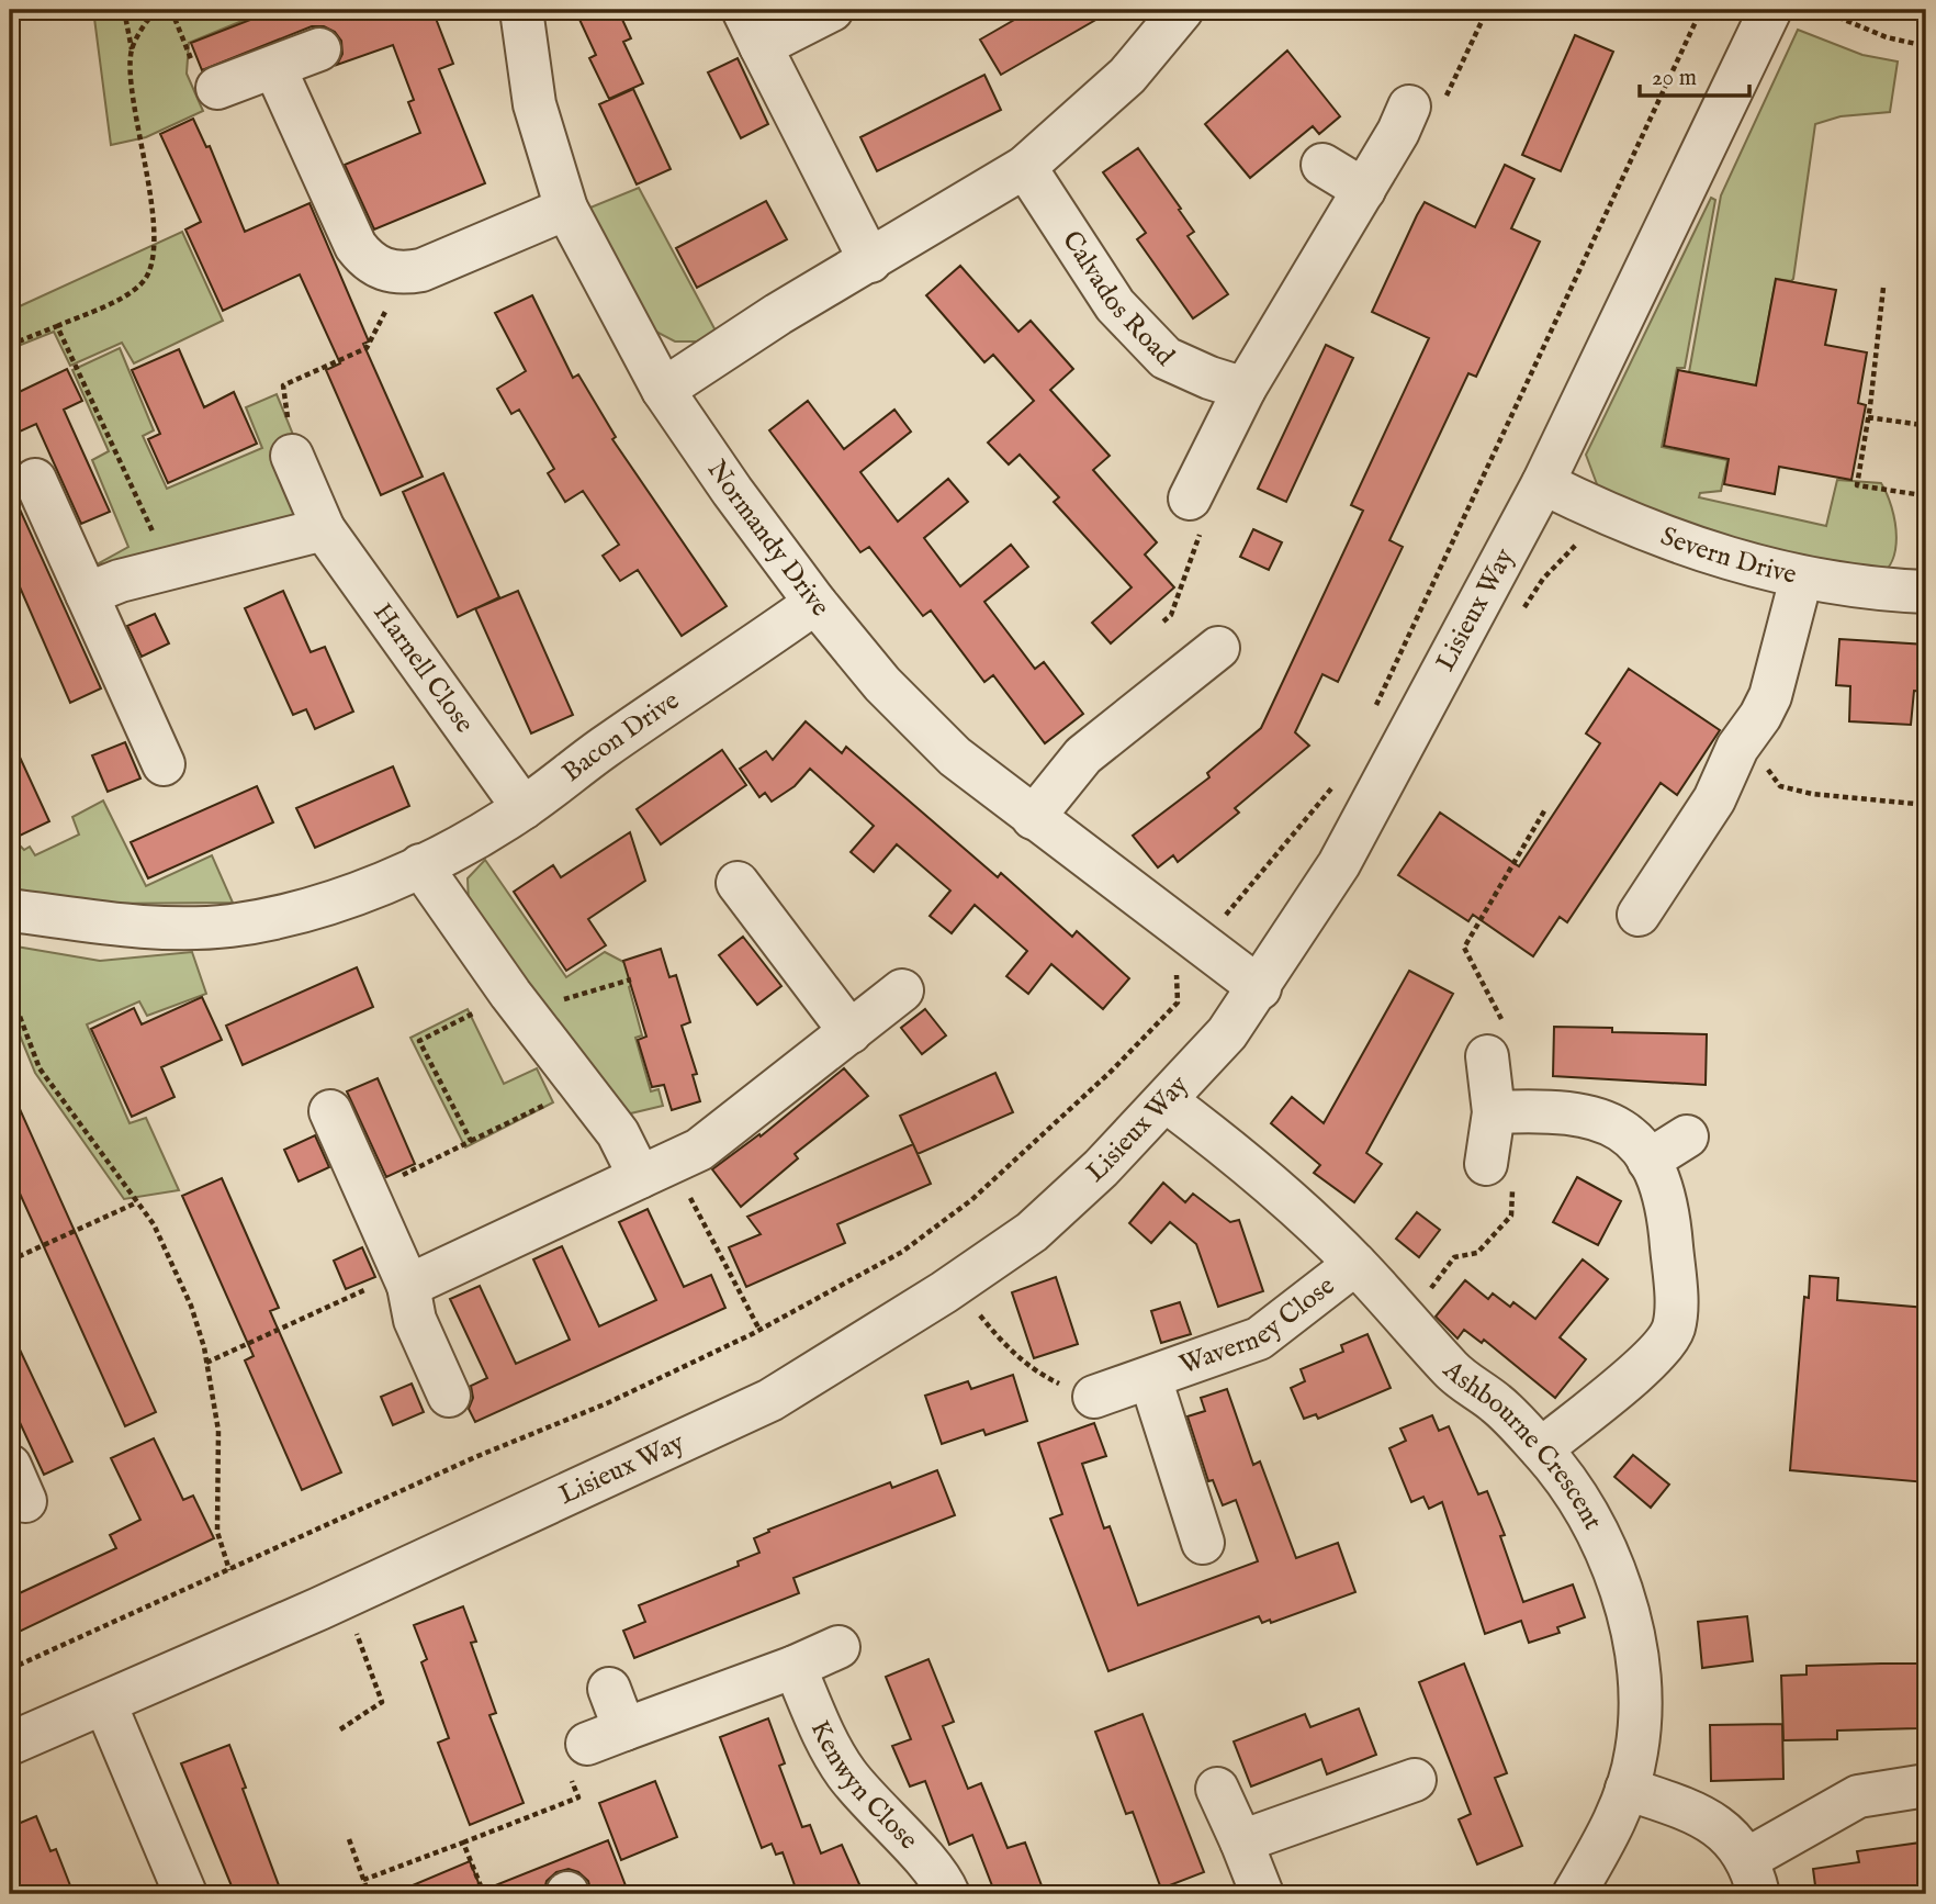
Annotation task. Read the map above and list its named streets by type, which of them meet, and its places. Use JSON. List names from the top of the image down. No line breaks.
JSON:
{"streets":{"street":["Calvados Road","Normandy Drive","Severn Drive","Lisieux Way","Harnell Close","Bacon Drive","Waverney Close","Ashbourne Crescent","Kenwyn Close"]},"crossings":[["Normandy Drive","Lisieux Way"],["Normandy Drive","Bacon Drive"],["Severn Drive","Lisieux Way"],["Lisieux Way","Ashbourne Crescent"],["Harnell Close","Bacon Drive"],["Waverney Close","Ashbourne Crescent"]],"scale_bar":"20 m"}
